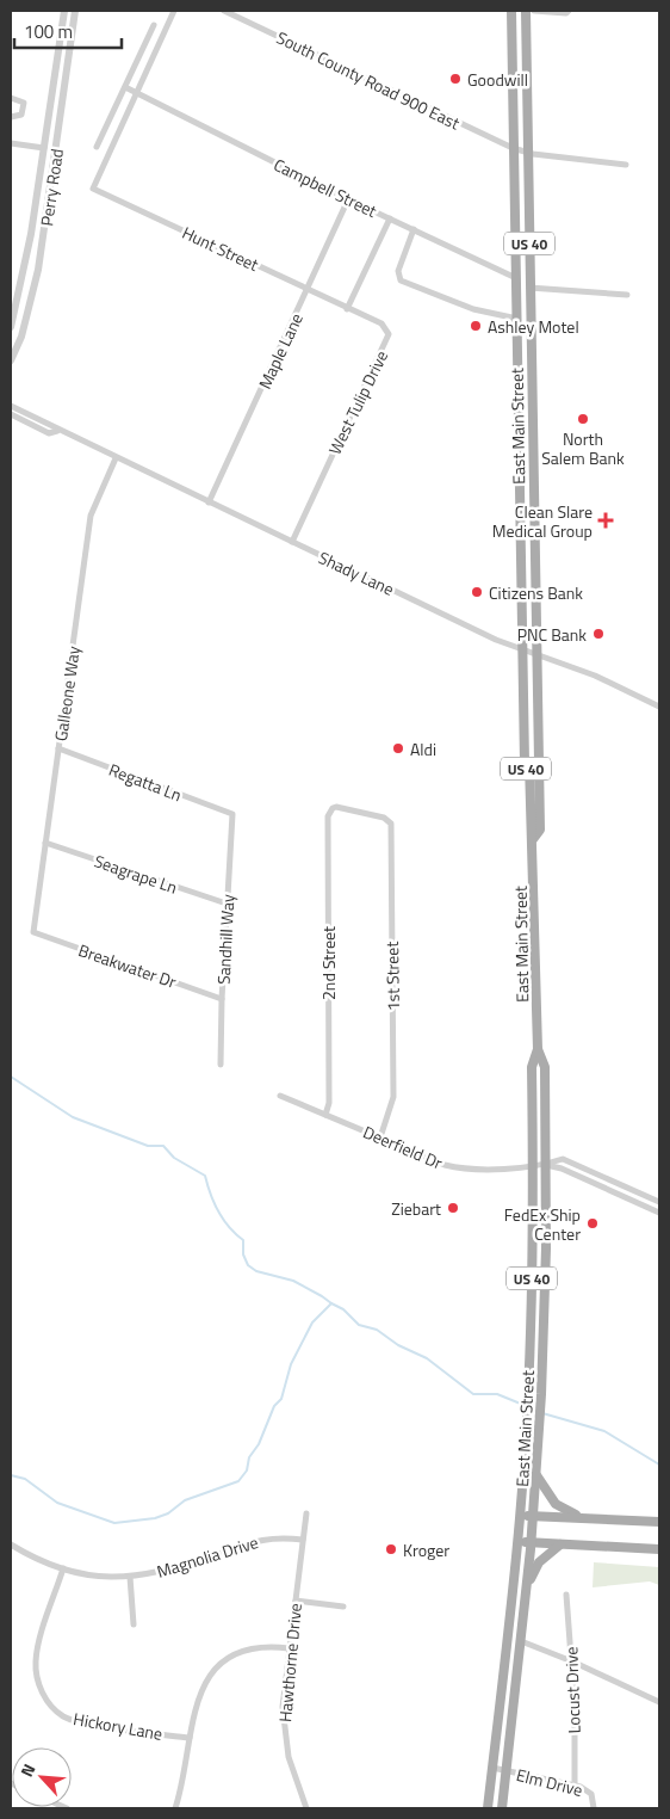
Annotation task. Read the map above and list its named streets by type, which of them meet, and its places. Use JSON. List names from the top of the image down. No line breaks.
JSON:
{"streets":{"main road":["US 40","East Main Street"],"street":["South County Road 900 East","Perry Road","Campbell Street","Hunt Street","Maple Lane","West Tulip Drive","Shady Lane","Galleone Way","Regatta Ln","Seagrape Ln","Sandhill Way","2nd Street","Breakwater Dr","1st Street","Deerfield Dr","Magnolia Drive","Hawthorne Drive","Locust Drive","Hickory Lane","Elm Drive"]},"crossings":[["South County Road 900 East","East Main Street"],["Campbell Street","Hunt Street"],["Campbell Street","Maple Lane"],["Campbell Street","East Main Street"],["Hunt Street","Maple Lane"],["Hunt Street","West Tulip Drive"],["Maple Lane","Shady Lane"],["West Tulip Drive","Shady Lane"],["East Main Street","Shady Lane"],["East Main Street","Deerfield Dr"],["East Main Street","Elm Drive"],["Shady Lane","Galleone Way"],["Galleone Way","Regatta Ln"],["Galleone Way","Seagrape Ln"],["Galleone Way","Breakwater Dr"],["Regatta Ln","Sandhill Way"],["Seagrape Ln","Sandhill Way"],["Sandhill Way","Breakwater Dr"],["2nd Street","1st Street"],["2nd Street","Deerfield Dr"],["1st Street","Deerfield Dr"],["Magnolia Drive","Hawthorne Drive"],["Magnolia Drive","Hickory Lane"],["Locust Drive","Elm Drive"]],"places":{"other":["Goodwill","Ashley Motel","North Salem Bank","Citizens Bank","PNC Bank","Aldi","Ziebart","FedEx Ship Center","Kroger"],"health":["Clean Slare Medical Group"]},"scale_bar":"100 m","north":"top left"}
